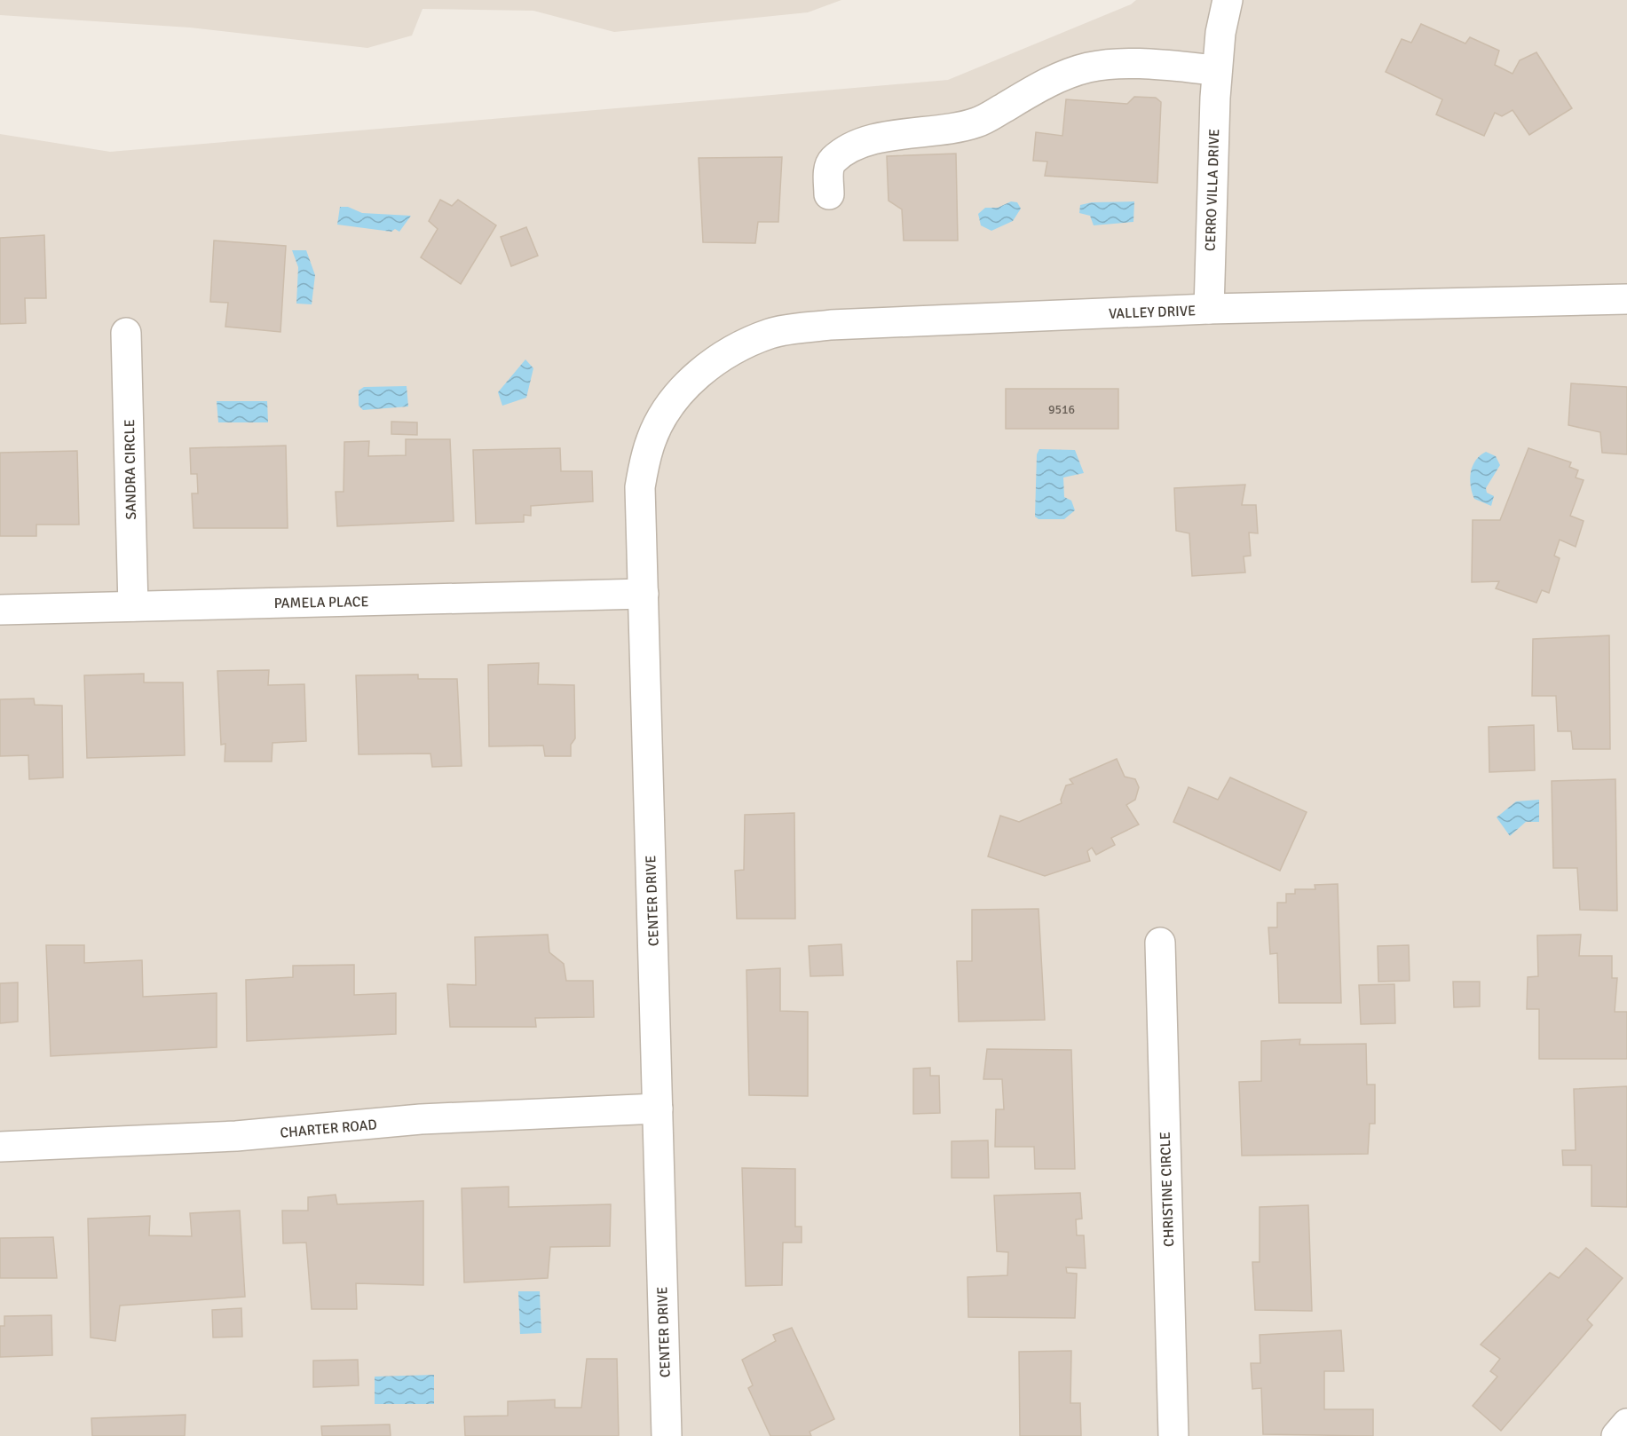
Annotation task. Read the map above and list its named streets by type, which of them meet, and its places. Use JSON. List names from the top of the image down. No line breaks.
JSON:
{"streets":{"street":["CERRO VILLA DRIVE","VALLEY DRIVE","SANDRA CIRCLE","PAMELA PLACE","CENTER DRIVE","CHARTER ROAD","CHRISTINE CIRCLE"]},"crossings":[["CERRO VILLA DRIVE","VALLEY DRIVE"],["VALLEY DRIVE","CENTER DRIVE"],["SANDRA CIRCLE","PAMELA PLACE"],["PAMELA PLACE","CENTER DRIVE"],["CENTER DRIVE","CHARTER ROAD"]],"house_numbers":["9516"]}
